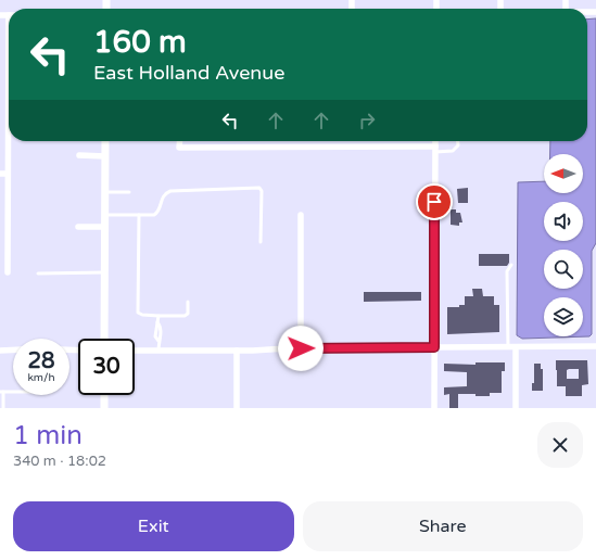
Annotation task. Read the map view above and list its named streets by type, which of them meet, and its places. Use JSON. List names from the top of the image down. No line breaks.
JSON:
{"north":"left","page":{"turn":["160 m","East Holland Avenue"],"speed":"28 km/h","limit":"30","heading":["1 min","340 m · 18:02"],"buttons":["Exit","Share"]}}
